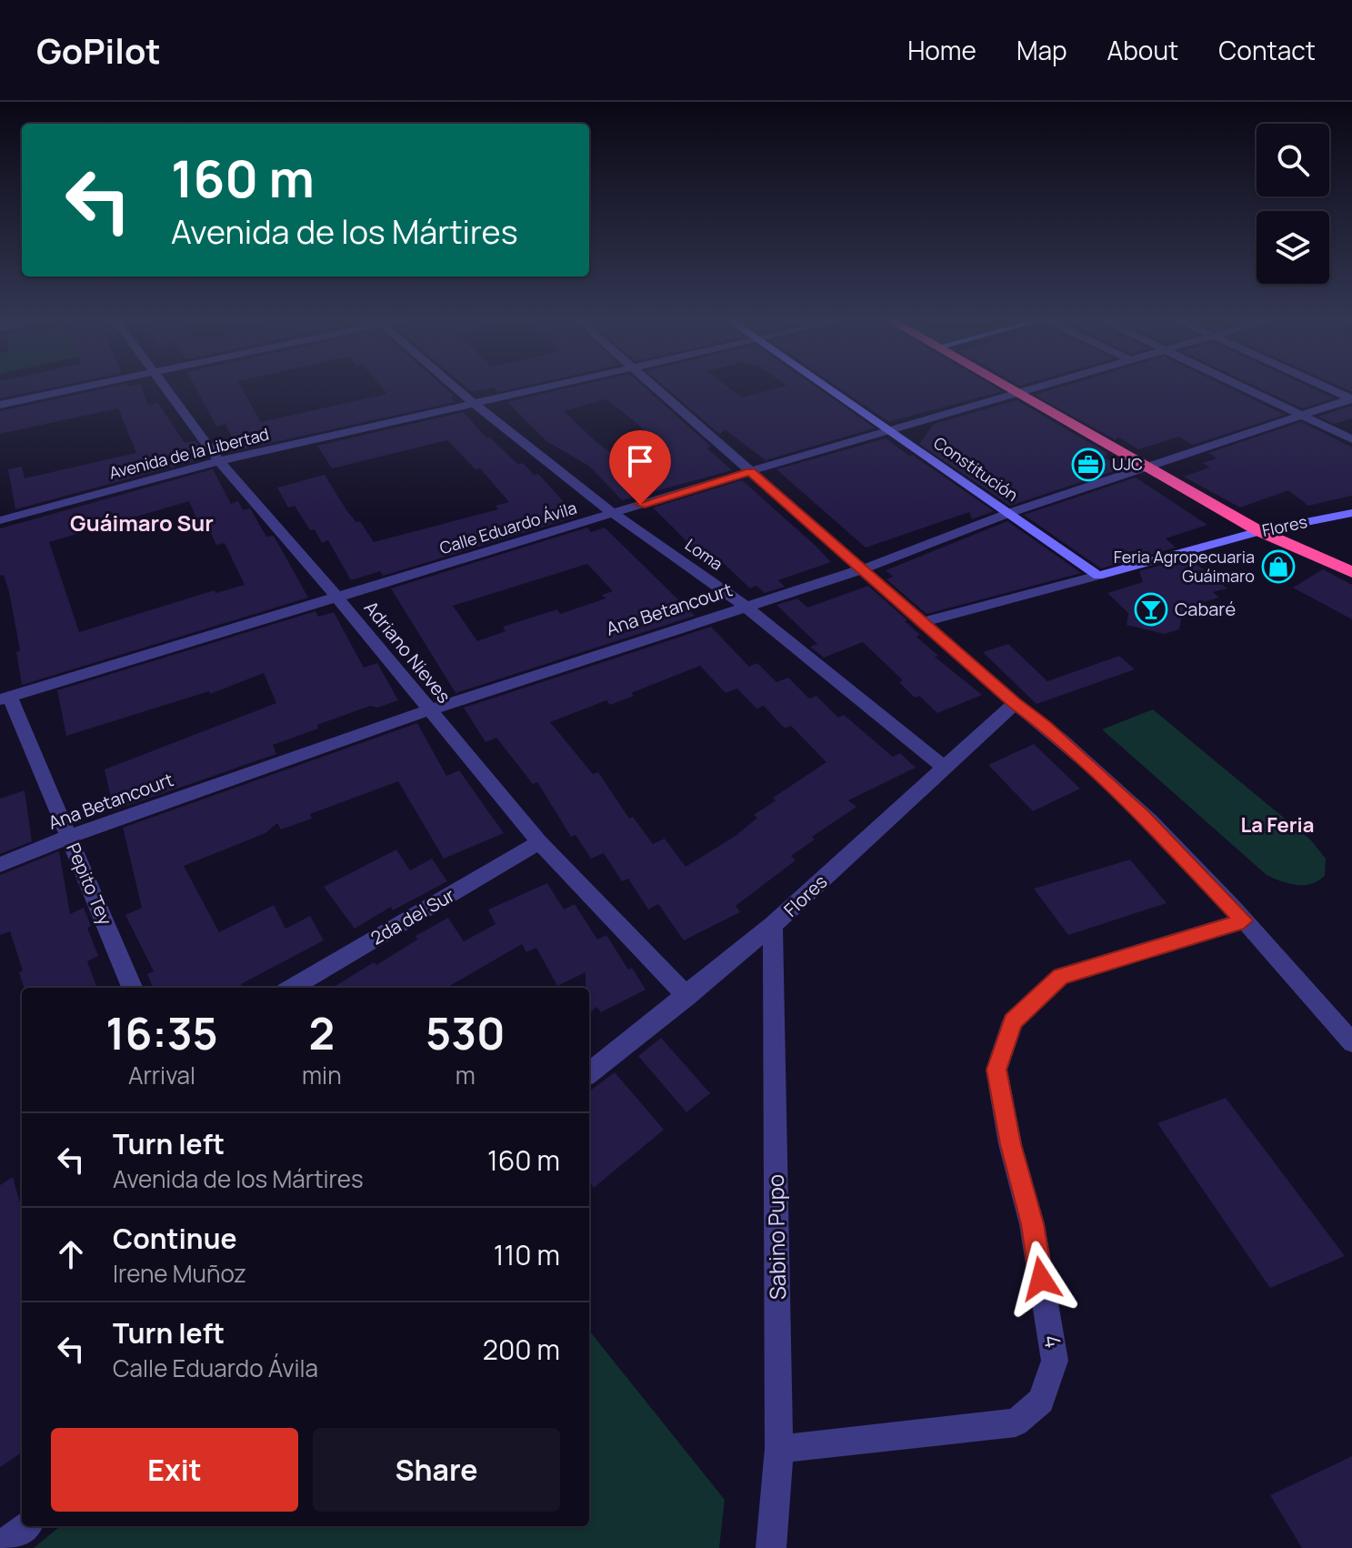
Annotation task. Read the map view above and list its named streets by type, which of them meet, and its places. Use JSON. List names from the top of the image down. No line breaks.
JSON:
{"streets":{"street":["Avenida de la Libertad","Constitución","Flores","Calle Eduardo Ávila","Loma","Ana Betancourt","Adriano Nieves","Pepito Tey","2da del Sur","Sabino Pupo","4"]},"crossings":[["Avenida de la Libertad","Loma"],["Avenida de la Libertad","Adriano Nieves"],["Constitución","Flores"],["Constitución","Calle Eduardo Ávila"],["Constitución","Ana Betancourt"],["Flores","Loma"],["Flores","Adriano Nieves"],["Flores","Sabino Pupo"],["Calle Eduardo Ávila","Loma"],["Calle Eduardo Ávila","Adriano Nieves"],["Calle Eduardo Ávila","Pepito Tey"],["Loma","Ana Betancourt"],["Ana Betancourt","Adriano Nieves"],["Ana Betancourt","Pepito Tey"],["Adriano Nieves","2da del Sur"],["Sabino Pupo","4"]],"districts":["Guáimaro Sur","La Feria"],"places":{"office":["UJC"],"shop":["Feria Agropecuaria Guáimaro"],"bar":["Cabaré"]},"page":{"header":"GoPilot","nav":["Home","Map","About","Contact"],"turn":["160 m","Avenida de los Mártires"],"eta":["16:35","Arrival","2","min","530","m"],"list":[{"name":"Turn left","note":"Avenida de los Mártires","value":"160 m"},{"name":"Continue","note":"Irene Muñoz","value":"110 m"},{"name":"Turn left","note":"Calle Eduardo Ávila","value":"200 m"}],"buttons":["Exit","Share"]}}
